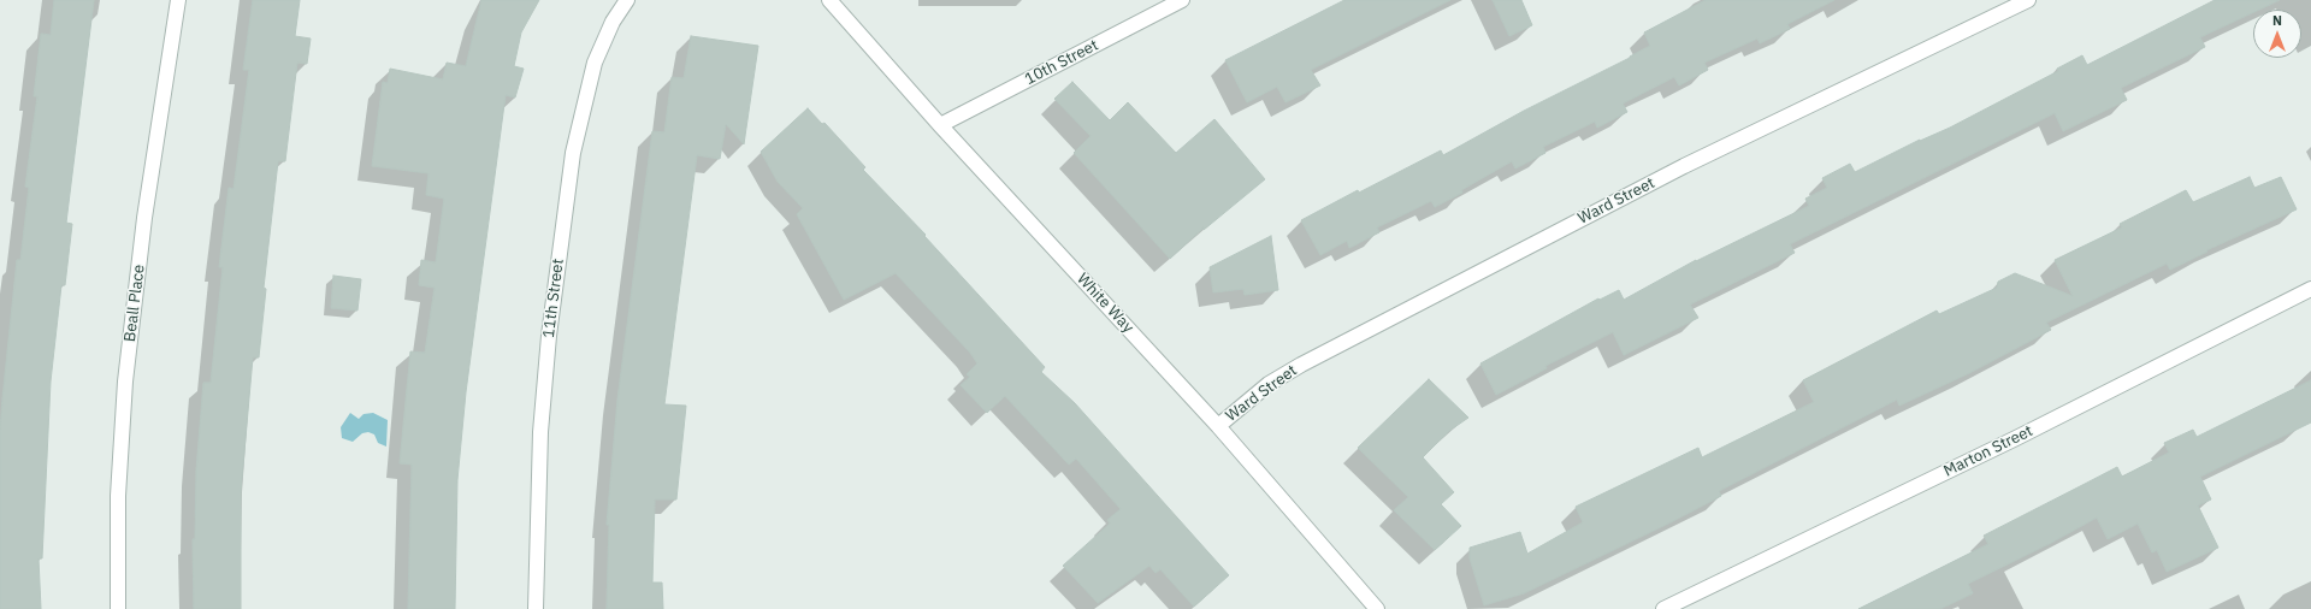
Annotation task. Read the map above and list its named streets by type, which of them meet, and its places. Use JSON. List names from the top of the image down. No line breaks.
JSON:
{"streets":{"street":["10th Street","Ward Street","11th Street","Beall Place","White Way","Marton Street"]},"crossings":[["10th Street","White Way"],["Ward Street","White Way"]],"north":"top"}
